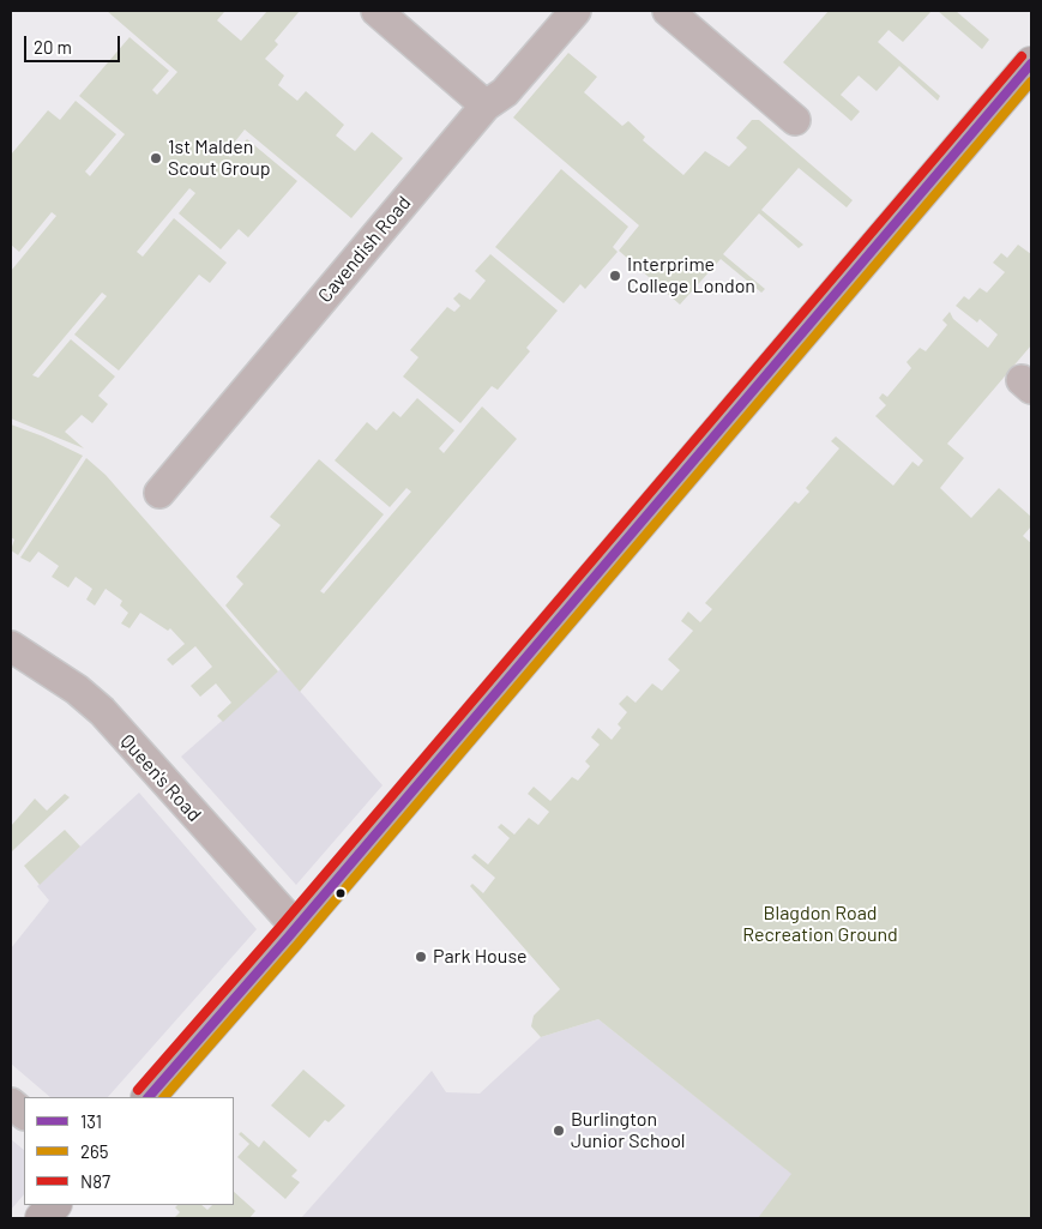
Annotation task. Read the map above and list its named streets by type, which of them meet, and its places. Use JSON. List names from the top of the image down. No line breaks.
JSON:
{"streets":{"street":["Cavendish Road","Queen's Road"]},"parks":["Blagdon Road Recreation Ground"],"places":["1st Malden Scout Group","Interprime College London","Park House","Burlington Junior School"],"lines":["transit line N87","transit line 131","transit line 265"],"legend":["131","265","N87"],"scale_bar":"20 m"}
